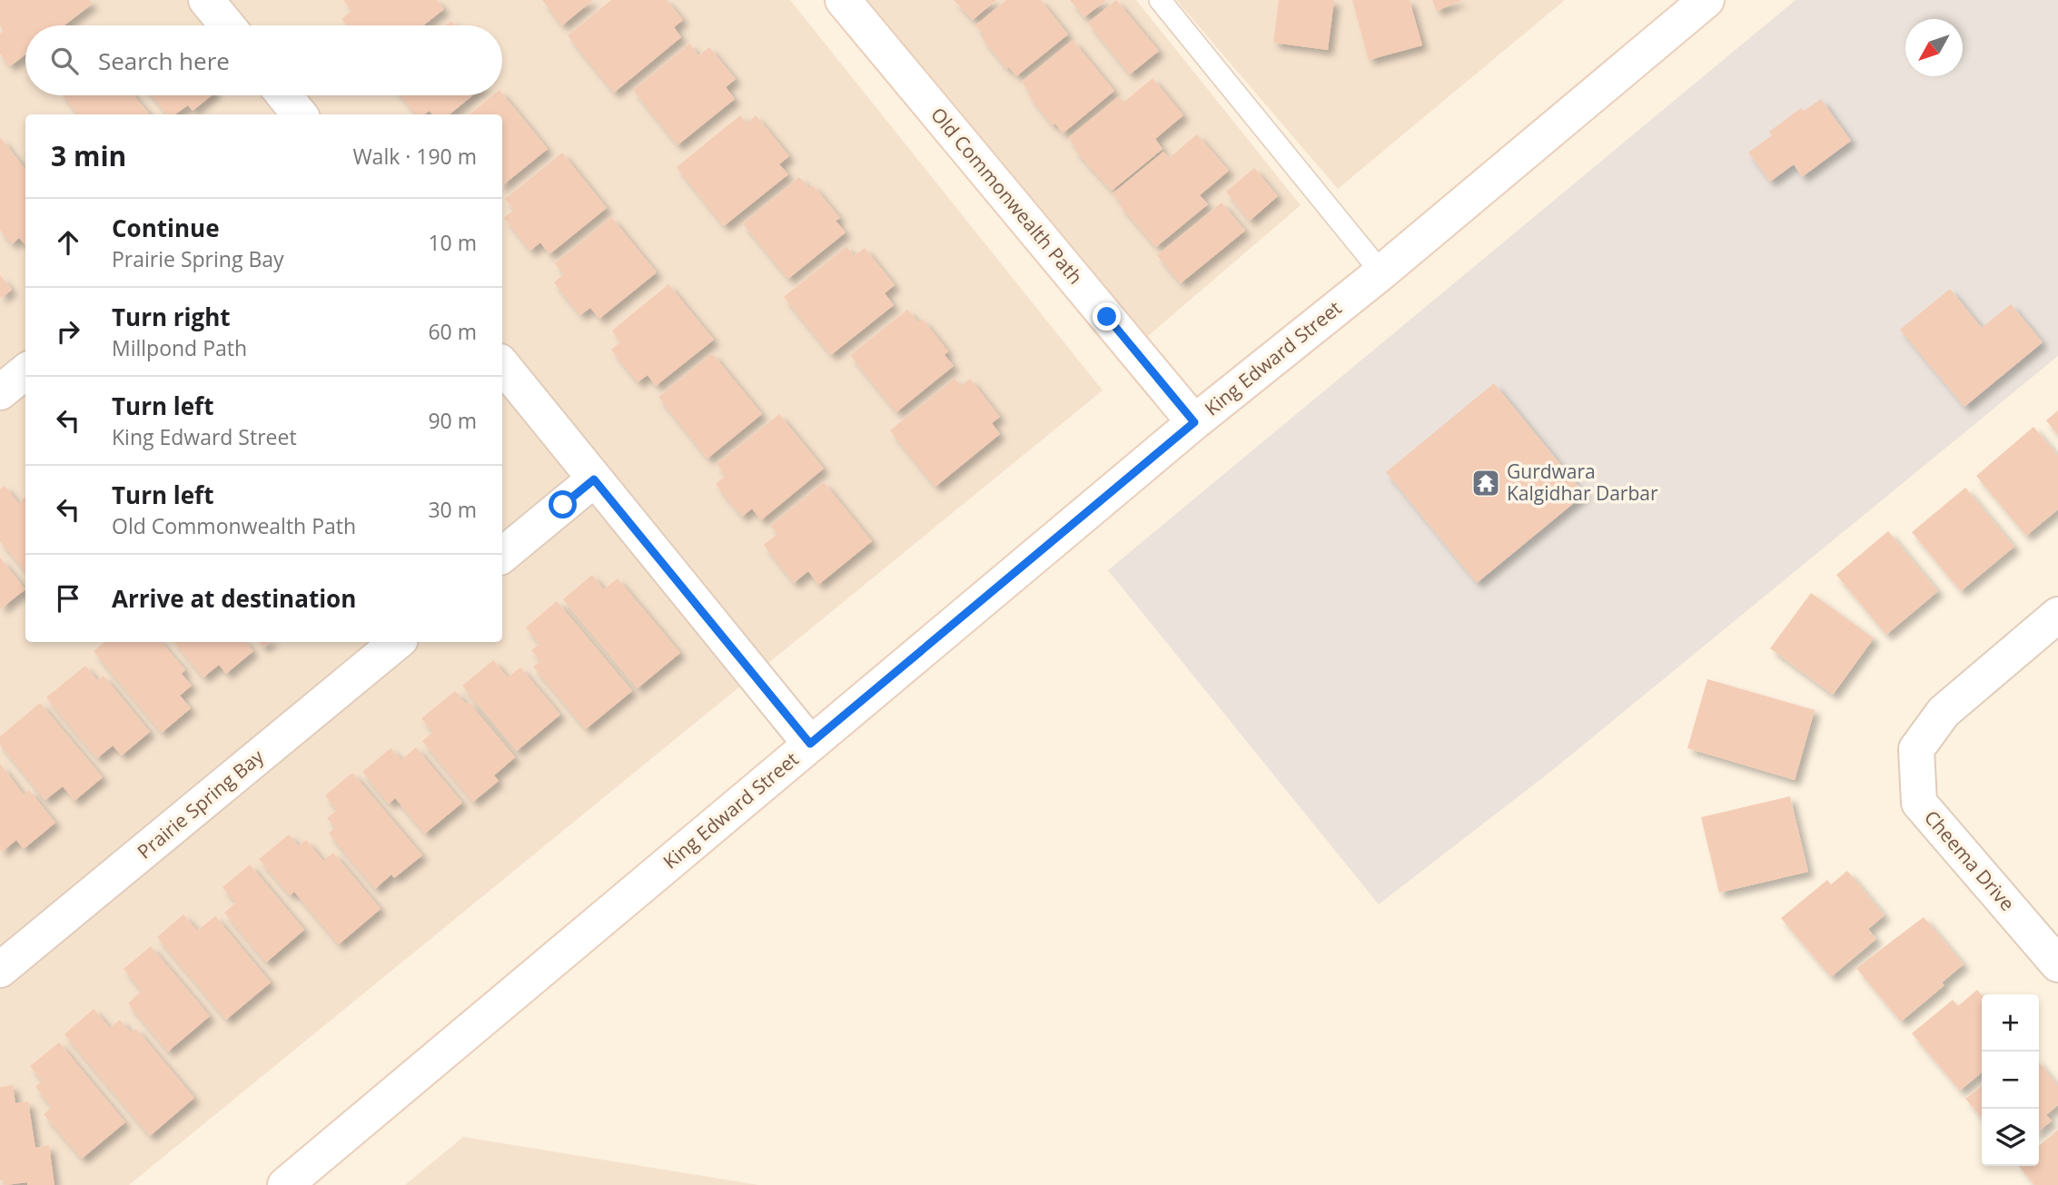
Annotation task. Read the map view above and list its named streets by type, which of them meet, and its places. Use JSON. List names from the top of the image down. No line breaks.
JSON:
{"streets":{"street":["Old Commonwealth Path","King Edward Street","Prairie Spring Bay","Cheema Drive"]},"crossings":[["Old Commonwealth Path","King Edward Street"]],"places":{"temple":["Gurdwara Kalgidhar Darbar"]},"north":"bottom left","page":{"search":"Search here","heading":["3 min","Walk · 190 m"],"list":[["Continue","Prairie Spring Bay","10 m"],["Turn right","Millpond Path","60 m"],["Turn left","King Edward Street","90 m"],["Turn left","Old Commonwealth Path","30 m"],"Arrive at destination"],"map_buttons":["+","−"]}}
